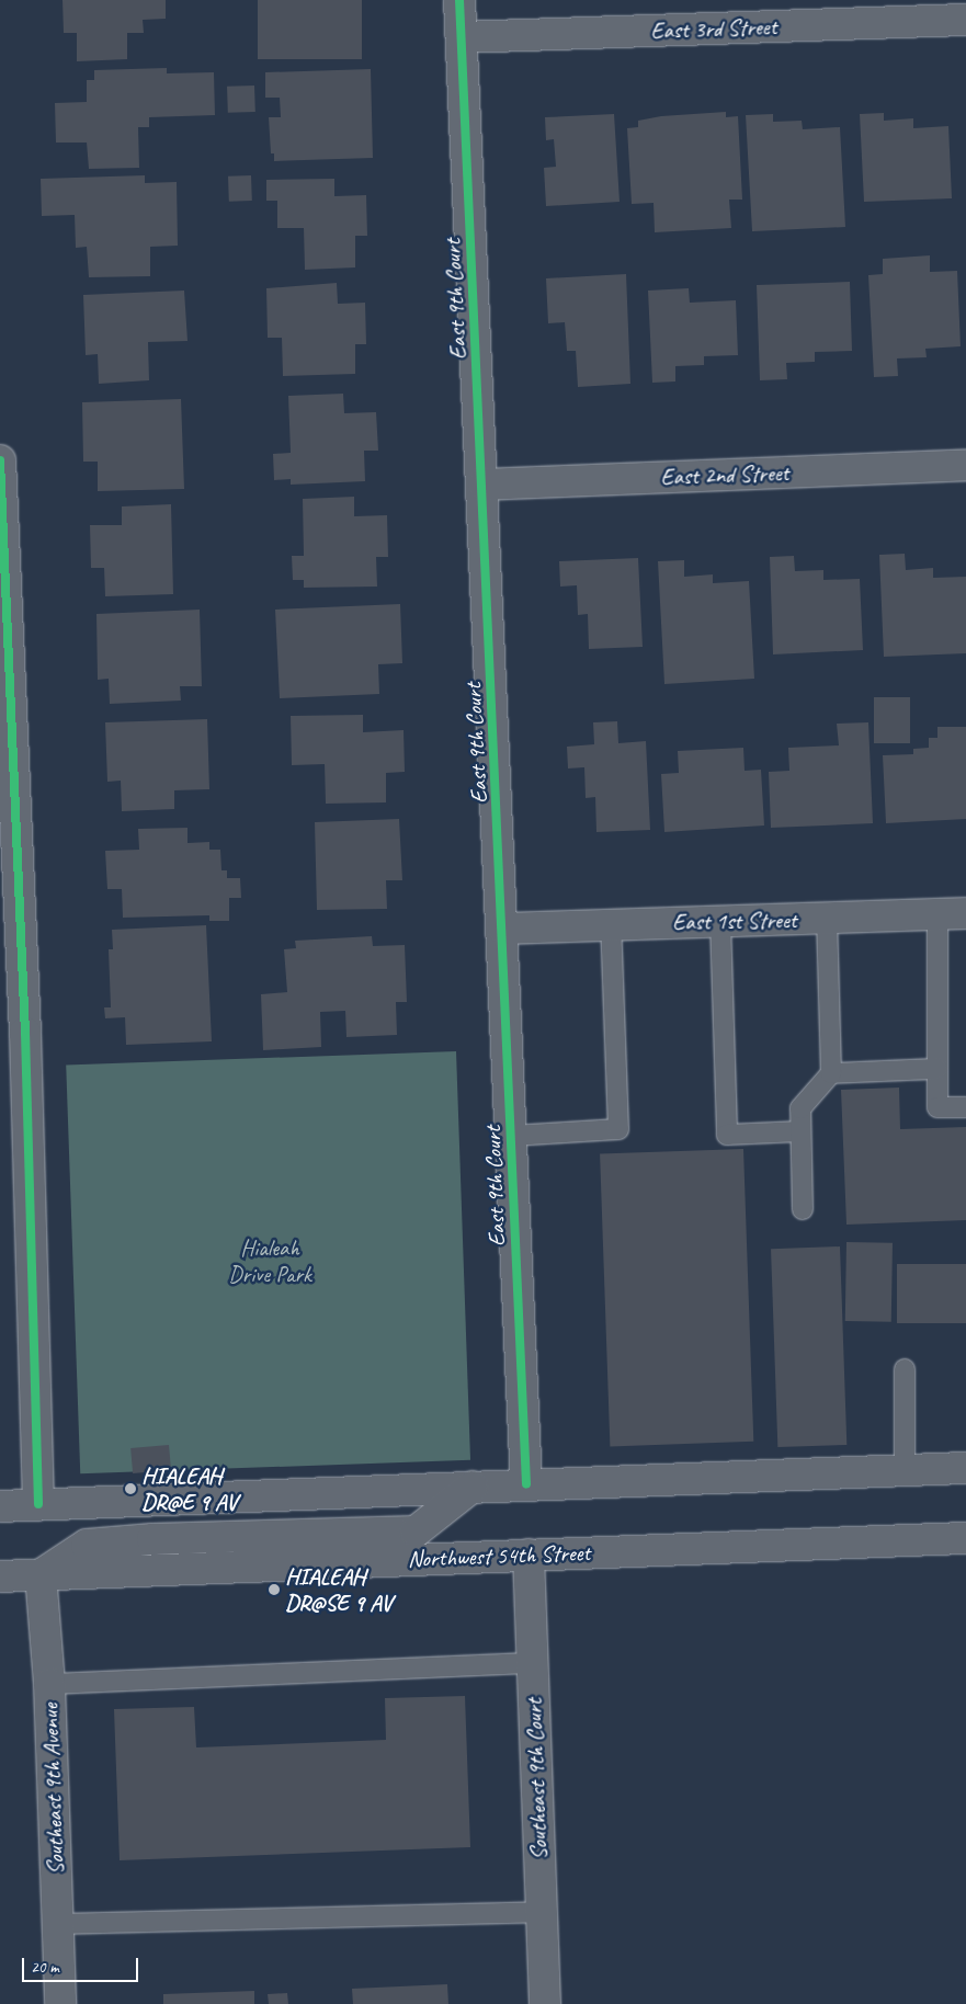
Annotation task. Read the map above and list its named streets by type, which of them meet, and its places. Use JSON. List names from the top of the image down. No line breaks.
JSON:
{"streets":{"street":["East 3rd Street","East 9th Court","East 2nd Street","East 1st Street","Northwest 54th Street","Southeast 9th Court","Southeast 9th Avenue"]},"crossings":[["East 3rd Street","East 9th Court"],["East 9th Court","East 2nd Street"],["East 9th Court","East 1st Street"],["Northwest 54th Street","Southeast 9th Court"],["Northwest 54th Street","Southeast 9th Avenue"]],"parks":["Hialeah Drive Park"],"places":["HIALEAH DR@E 9 AV","HIALEAH DR@SE 9 AV"],"scale_bar":"20 m"}
